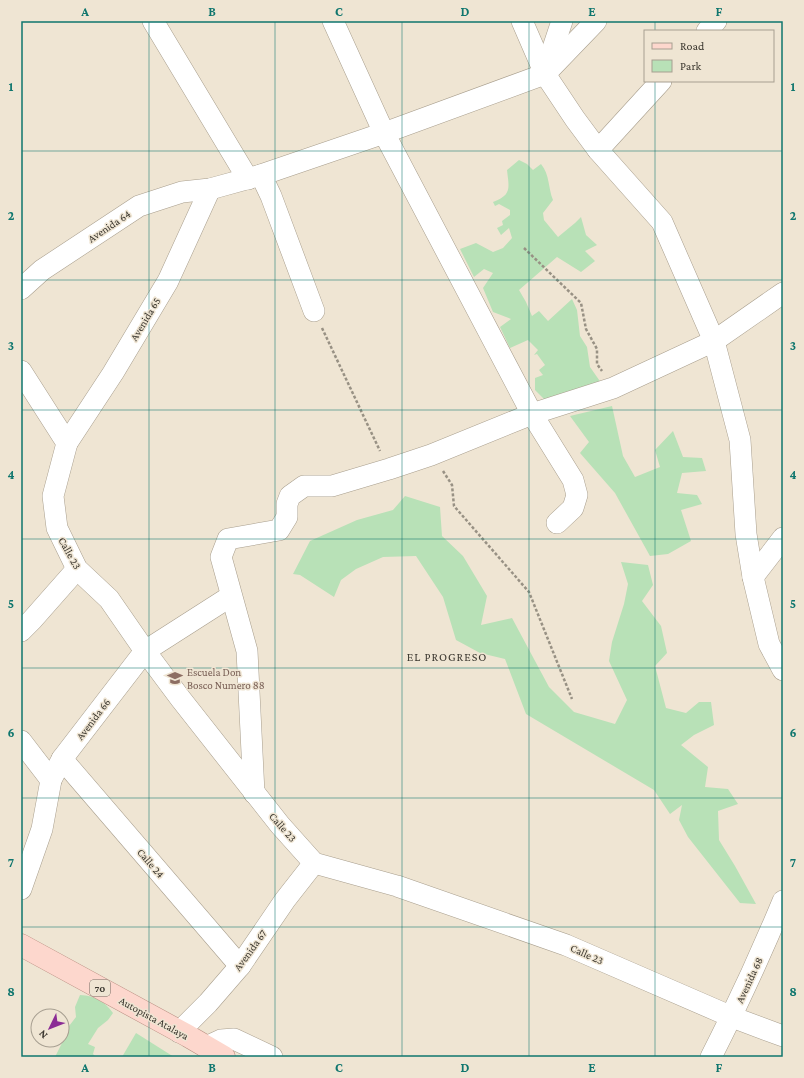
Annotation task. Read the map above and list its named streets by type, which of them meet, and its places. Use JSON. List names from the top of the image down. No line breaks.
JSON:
{"streets":{"main road":["70","Autopista Atalaya"],"street":["Avenida 64","Avenida 65","Calle 23","Avenida 66","Calle 24","Avenida 67","Avenida 68"]},"crossings":[["Avenida 64","Avenida 65"],["Avenida 65","Calle 23"],["Calle 23","Avenida 66"],["Calle 23","Avenida 67"],["Calle 23","Avenida 68"],["Avenida 66","Calle 24"],["Calle 24","Avenida 67"],["Avenida 67","Autopista Atalaya"]],"districts":["EL PROGRESO"],"places":{"school or university":["Escuela Don Bosco Numero 88"]},"legend":["Road","Park"],"north":"bottom left","grid":{"columns":["A","B","C","D","E","F"],"rows":["1","2","3","4","5","6","7","8"]}}
